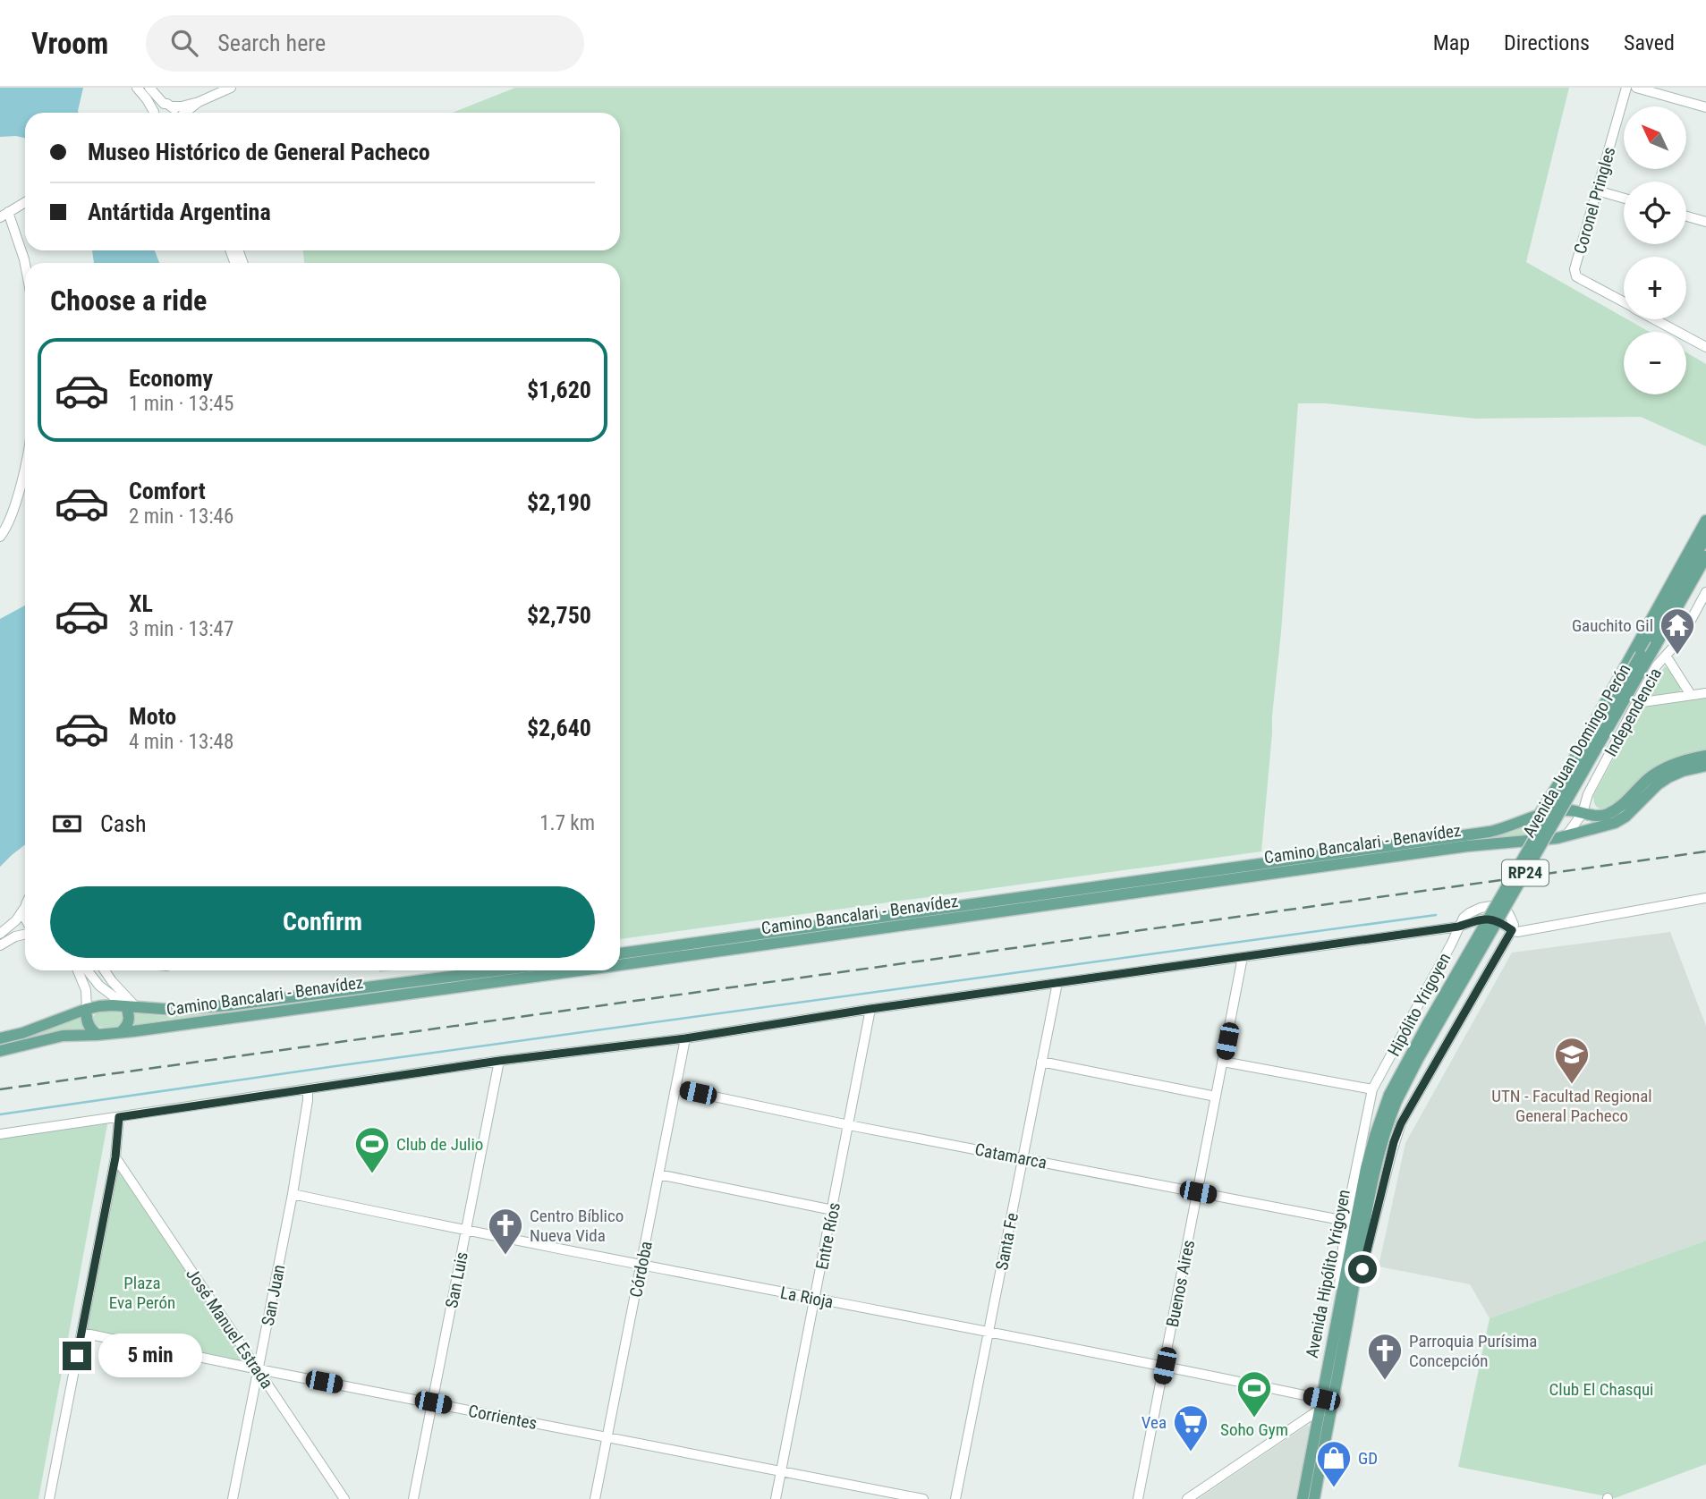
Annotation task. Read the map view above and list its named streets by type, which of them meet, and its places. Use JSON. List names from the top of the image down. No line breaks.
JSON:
{"streets":{"main road":["Avenida Juan Domingo Perón","Camino Bancalari - Benavídez","RP24","Avenida Hipólito Yrigoyen"],"street":["Coronel Pringles","Independencia","Hipólito Yrigoyen","Catamarca","Entre Ríos","Santa Fe","Córdoba","San Luis","Buenos Aires","San Juan","La Rioja","José Manuel Estrada","Corrientes"]},"crossings":[["Independencia","Camino Bancalari - Benavídez"],["Avenida Juan Domingo Perón","RP24"],["Avenida Juan Domingo Perón","Avenida Hipólito Yrigoyen"],["RP24","Avenida Hipólito Yrigoyen"],["Hipólito Yrigoyen","Catamarca"],["Hipólito Yrigoyen","Avenida Hipólito Yrigoyen"],["Catamarca","Entre Ríos"],["Catamarca","Santa Fe"],["Catamarca","Córdoba"],["Catamarca","Buenos Aires"],["Entre Ríos","La Rioja"],["Entre Ríos","Corrientes"],["Santa Fe","La Rioja"],["Córdoba","La Rioja"],["Córdoba","Corrientes"],["Avenida Hipólito Yrigoyen","La Rioja"],["San Luis","La Rioja"],["San Luis","Corrientes"],["Buenos Aires","La Rioja"],["San Juan","La Rioja"],["San Juan","José Manuel Estrada"],["San Juan","Corrientes"],["José Manuel Estrada","Corrientes"]],"parks":["Plaza Eva Perón","Club El Chasqui"],"places":{"temple":["Gauchito Gil"],"school or university":["UTN - Facultad Regional General Pacheco"],"sports":["Club de Julio","Soho Gym"],"church":["Centro Bíblico Nueva Vida","Parroquia Purísima Concepción"],"supermarket":["Vea"],"shop":["GD"]},"north":"top left","page":{"header":"Vroom","search":"Search here","nav":["Map","Directions","Saved"],"map_buttons":["+","−"],"banner":["Museo Histórico de General Pacheco","Antártida Argentina"],"heading":"Choose a ride","list":[{"name":"Economy","note":"1 min · 13:45","value":"$1,620"},{"name":"Comfort","note":"2 min · 13:46","value":"$2,190"},{"name":"XL","note":"3 min · 13:47","value":"$2,750"},{"name":"Moto","note":"4 min · 13:48","value":"$2,640"}],"pay":["Cash","1.7 km"],"buttons":"Confirm","bubble":"5 min"}}
